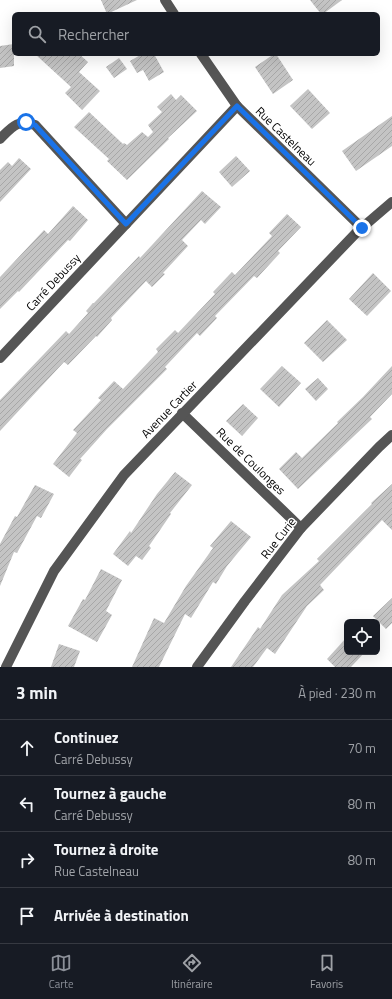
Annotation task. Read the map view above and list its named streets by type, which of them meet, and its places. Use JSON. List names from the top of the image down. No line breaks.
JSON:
{"streets":{"street":["Rue Castelneau","Carré Debussy","Avenue Cartier","Rue de Coulonges","Rue Curie"]},"crossings":[["Rue Castelneau","Carré Debussy"],["Rue Castelneau","Avenue Cartier"],["Avenue Cartier","Rue de Coulonges"],["Rue de Coulonges","Rue Curie"]],"page":{"search":"Rechercher","heading":["3 min","À pied · 230 m"],"list":[["Continuez","Carré Debussy","70 m"],["Tournez à gauche","Carré Debussy","80 m"],["Tournez à droite","Rue Castelneau","80 m"],"Arrivée à destination"],"nav":["Carte","Itinéraire","Favoris"]}}
